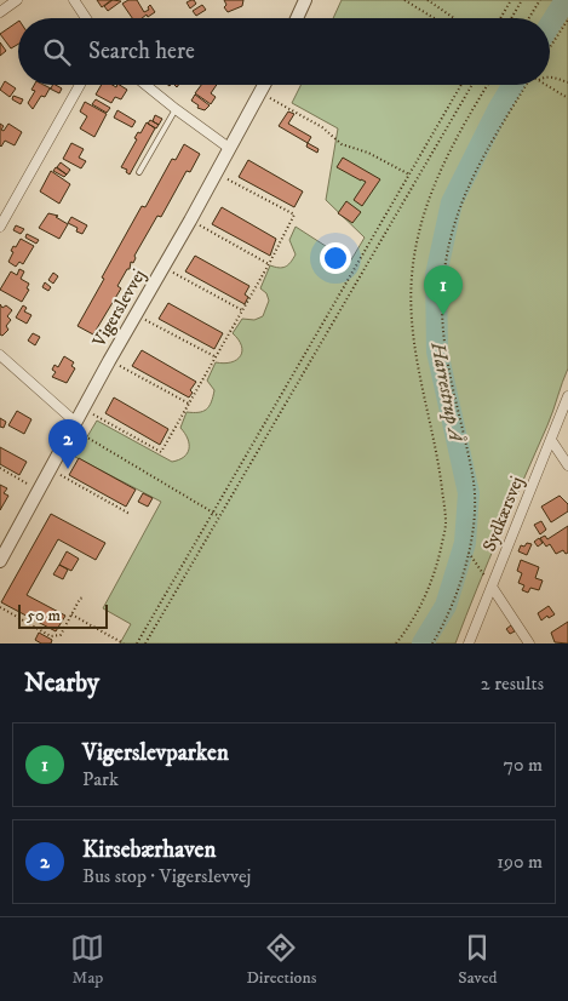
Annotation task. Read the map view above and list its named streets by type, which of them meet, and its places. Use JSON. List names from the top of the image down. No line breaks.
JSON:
{"streets":{"street":["Vigerslevvej","Sydkærsvej"]},"water":["Harrestrup Å"],"scale_bar":"50 m","page":{"search":"Search here","pins":["1","2"],"scale":"50 m","heading":["Nearby","2 results"],"list":[{"mark":"1","name":"Vigerslevparken","note":"Park","value":"70 m"},{"mark":"2","name":"Kirsebærhaven","note":"Bus stop · Vigerslevvej","value":"190 m"}],"nav":["Map","Directions","Saved"]}}
